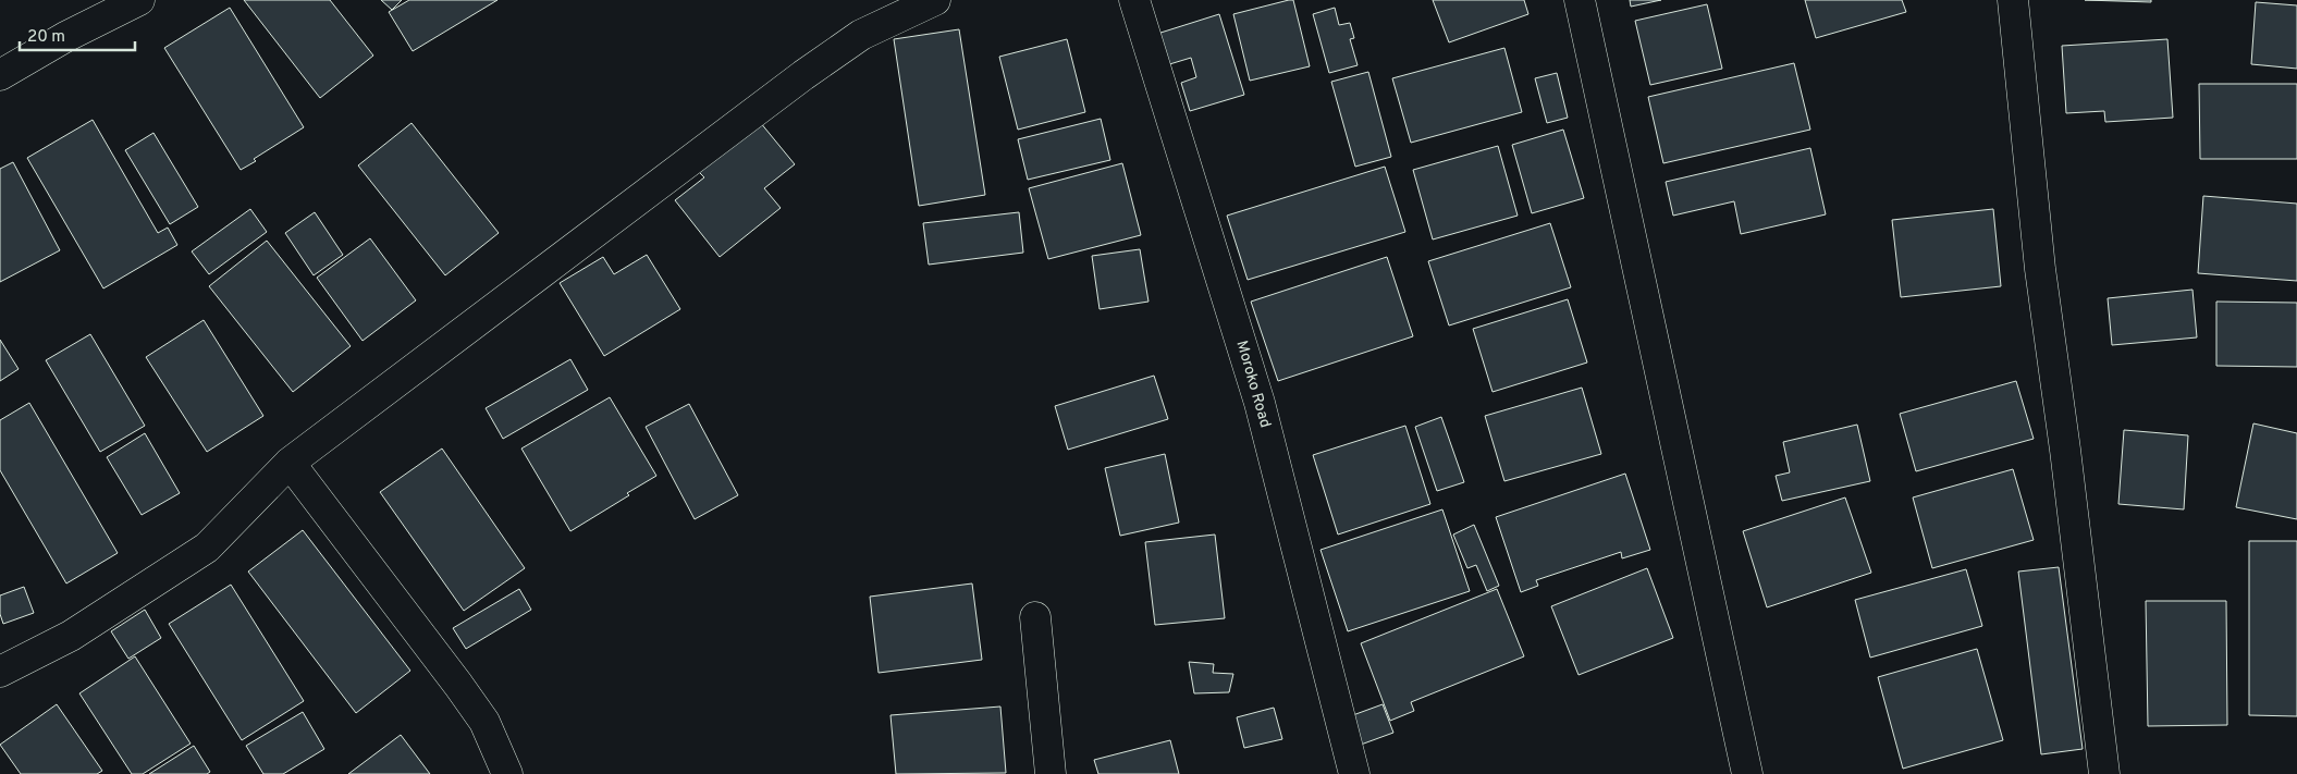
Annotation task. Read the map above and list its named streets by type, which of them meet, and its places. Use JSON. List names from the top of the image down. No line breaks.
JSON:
{"streets":{"street":["Moroko Road"]},"scale_bar":"20 m"}
